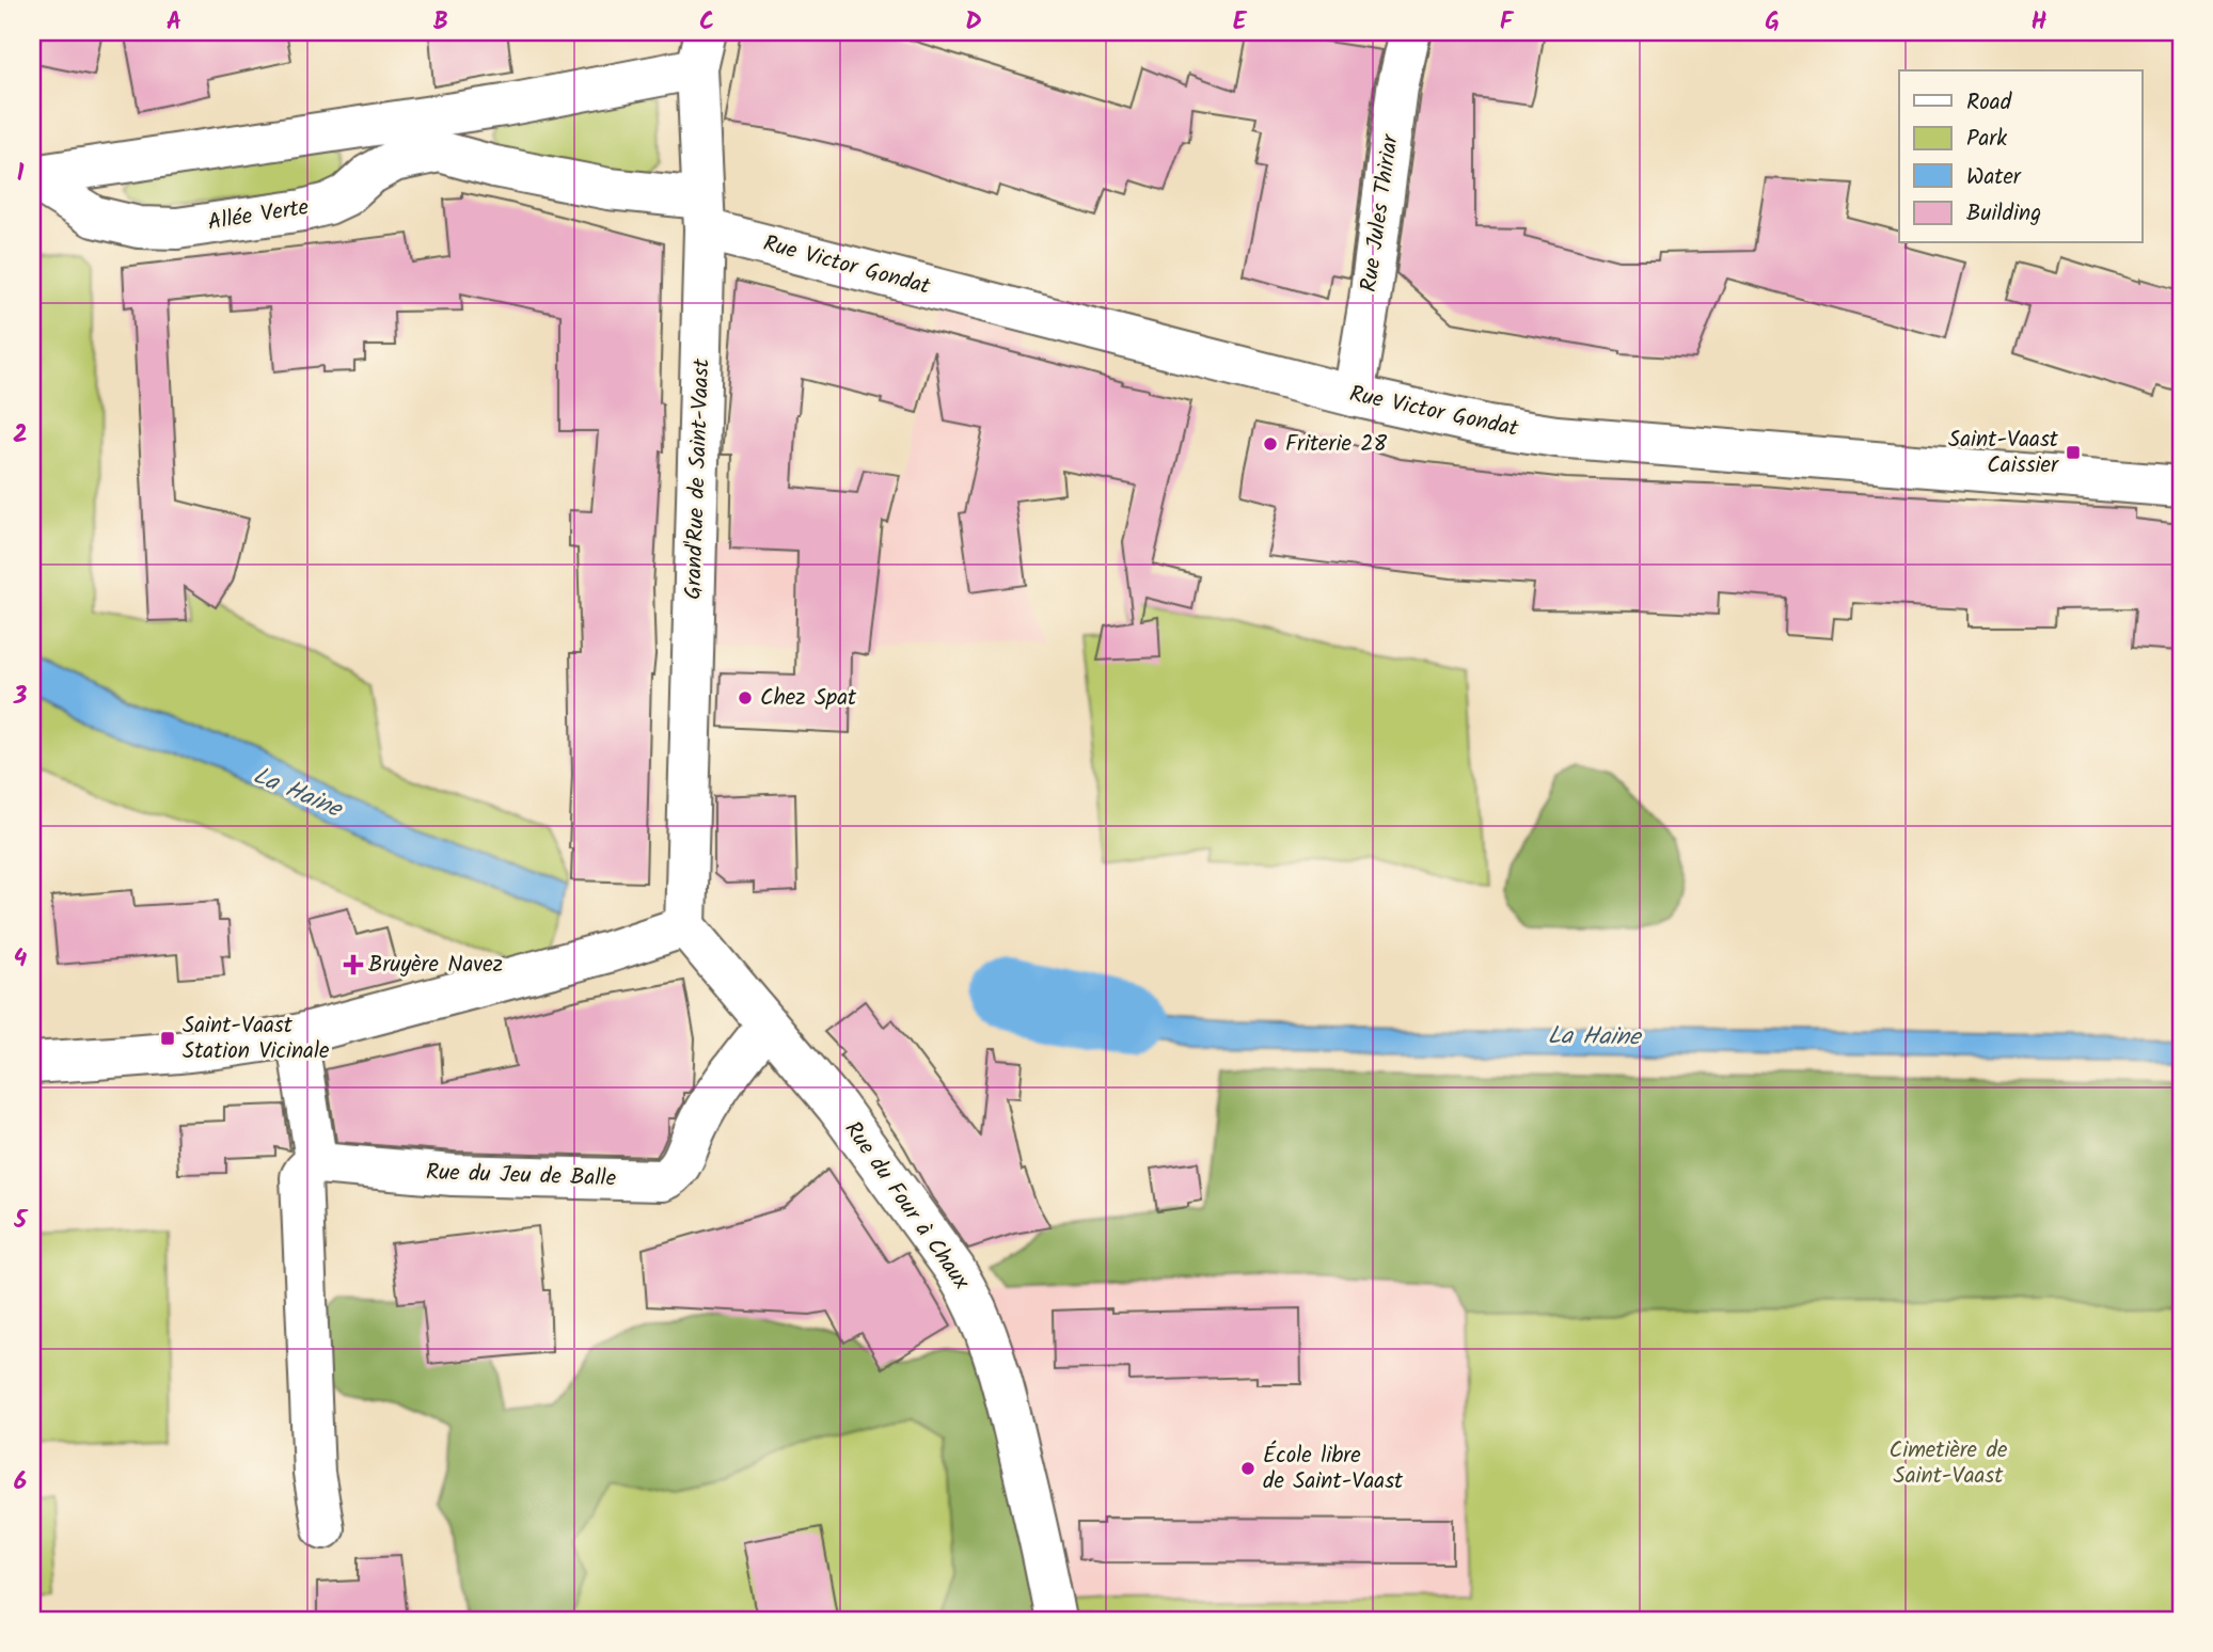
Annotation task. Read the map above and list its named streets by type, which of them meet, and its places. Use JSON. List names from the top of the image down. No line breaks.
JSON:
{"streets":{"street":["Rue Jules Thiriar","Allée Verte","Rue Victor Gondat","Grand'Rue de Saint-Vaast","Rue du Jeu de Balle","Rue du Four à Chaux"]},"crossings":[["Rue Jules Thiriar","Rue Victor Gondat"],["Allée Verte","Rue Victor Gondat"],["Allée Verte","Grand'Rue de Saint-Vaast"],["Rue Victor Gondat","Grand'Rue de Saint-Vaast"],["Grand'Rue de Saint-Vaast","Rue du Four à Chaux"],["Rue du Jeu de Balle","Rue du Four à Chaux"]],"water":["La Haine"],"parks":["Cimetière de Saint-Vaast"],"places":{"other":["Friterie 28","Chez Spat","École libre de Saint-Vaast"],"transit":["Saint-Vaast Caissier","Saint-Vaast Station Vicinale"],"health":["Bruyère Navez"]},"legend":["Road","Park","Water","Building"],"grid":{"columns":["A","B","C","D","E","F","G","H"],"rows":["1","2","3","4","5","6"]}}
